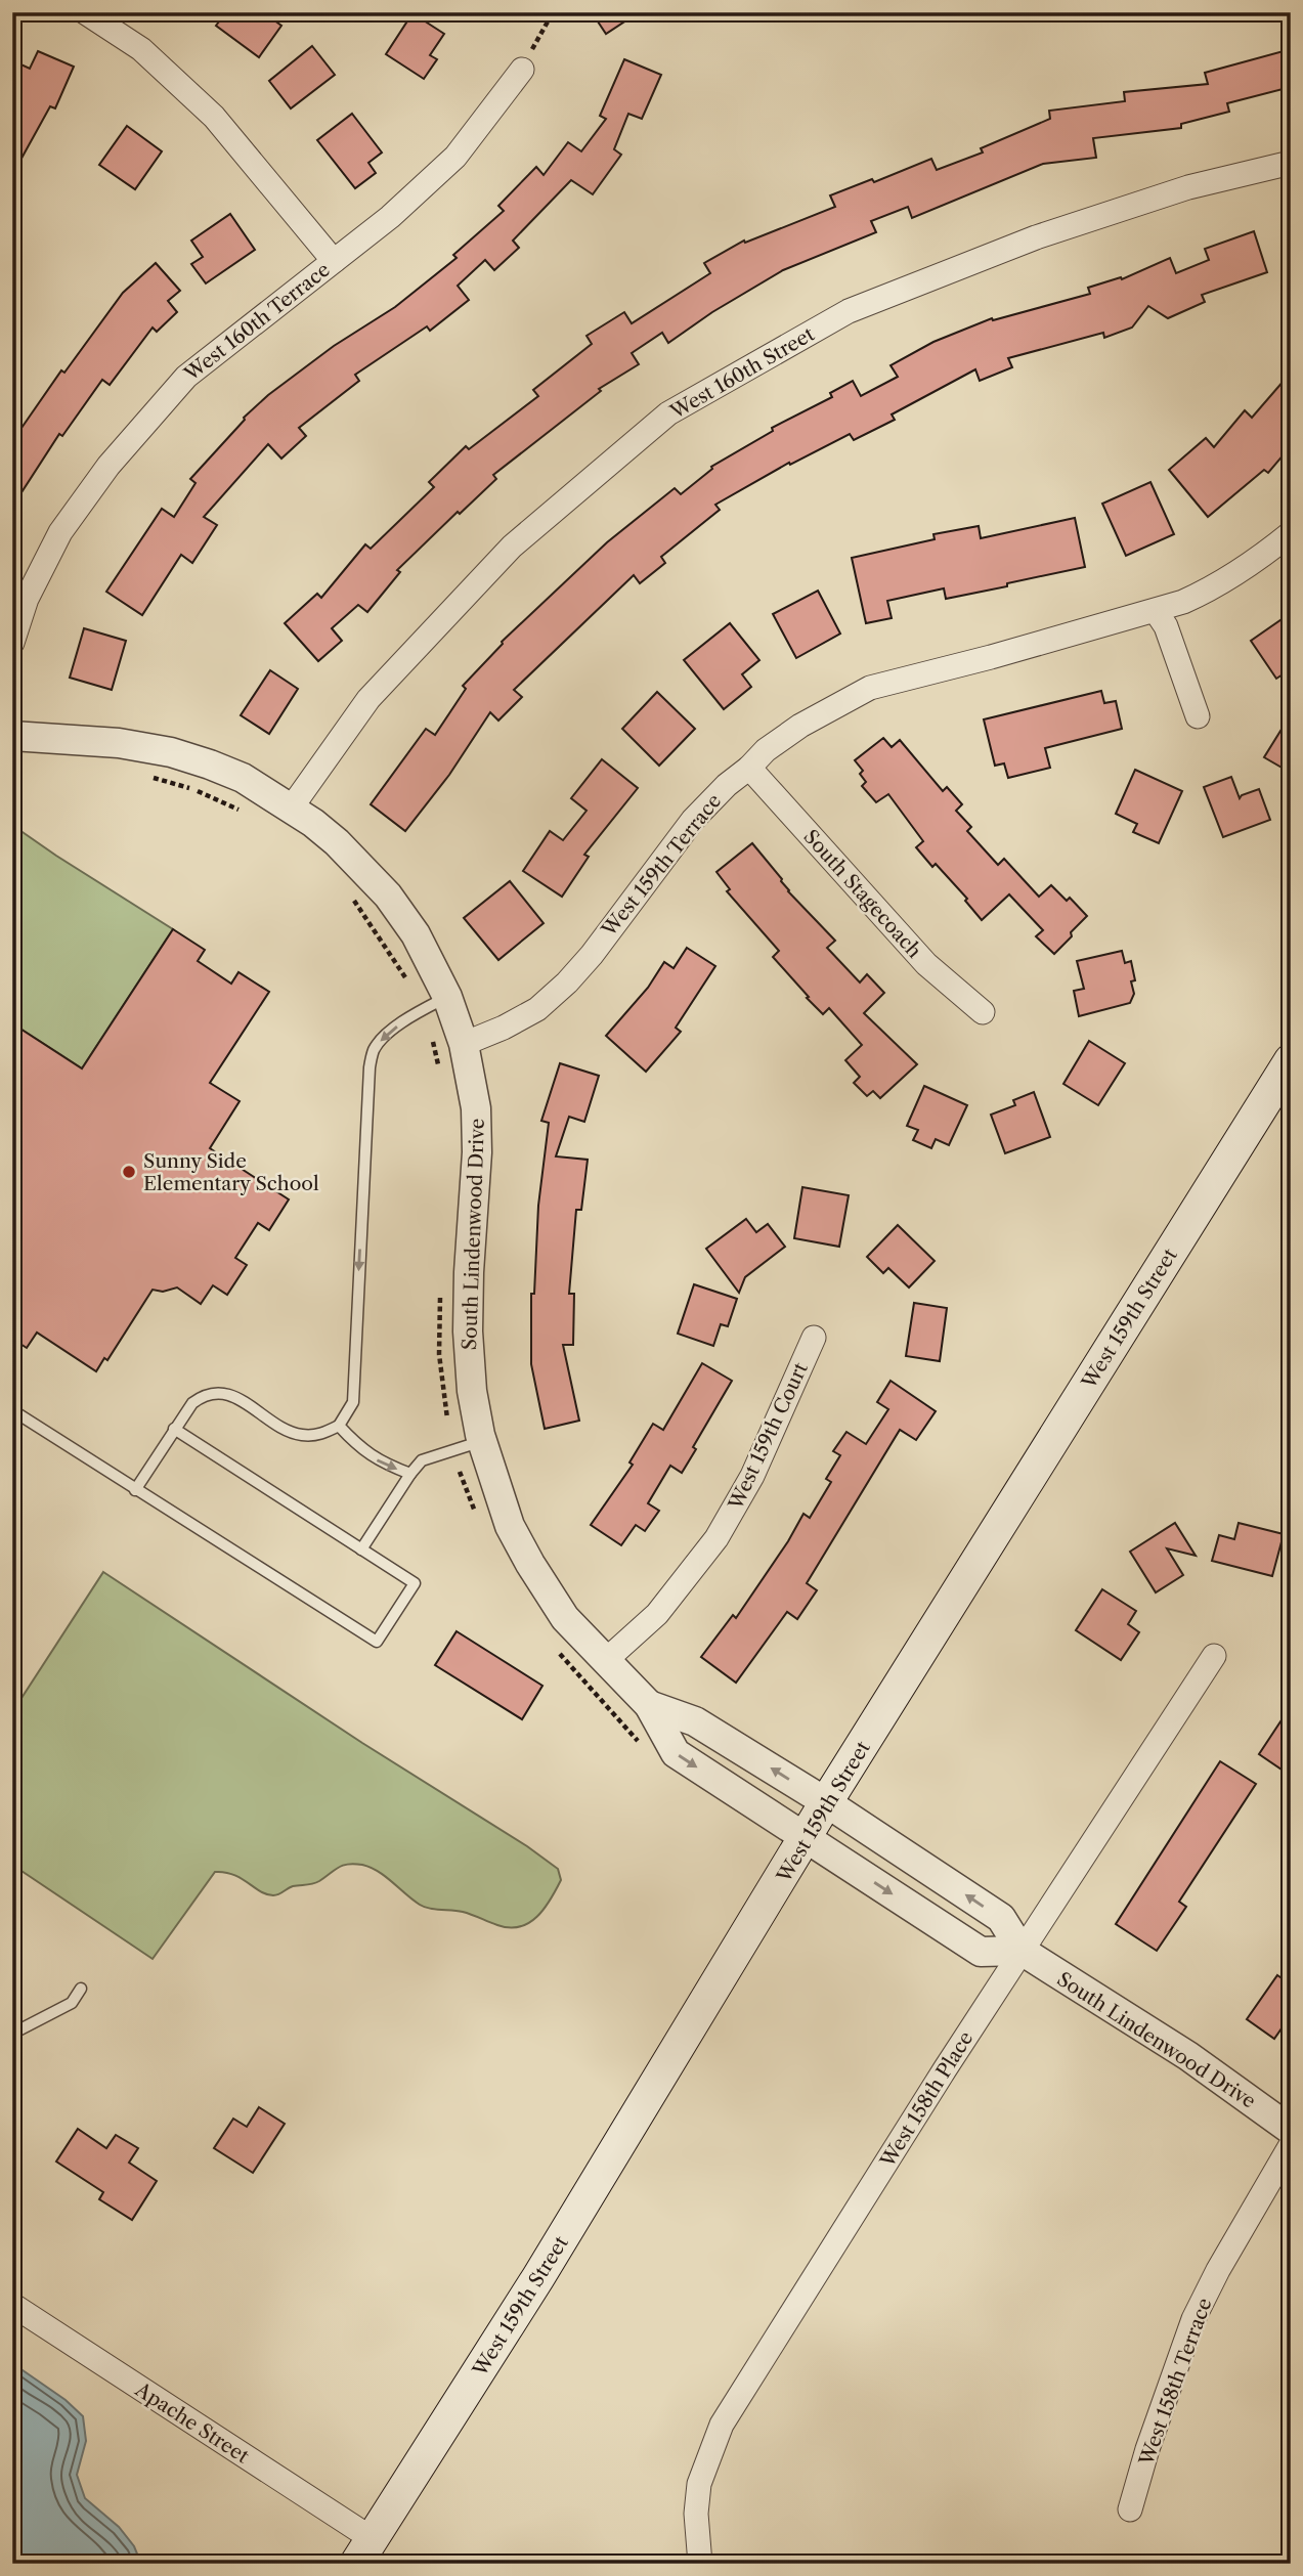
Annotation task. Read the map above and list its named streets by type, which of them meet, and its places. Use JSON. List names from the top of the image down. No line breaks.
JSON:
{"streets":{"main road":["West 159th Street"],"street":["West 160th Terrace","West 160th Street","West 159th Terrace","South Stagecoach","South Lindenwood Drive","West 159th Court","West 158th Place","West 158th Terrace","Apache Street"]},"crossings":[["West 160th Street","South Lindenwood Drive"],["West 159th Terrace","South Stagecoach"],["West 159th Terrace","South Lindenwood Drive"],["South Lindenwood Drive","West 159th Street"],["South Lindenwood Drive","West 159th Court"],["South Lindenwood Drive","West 158th Place"],["West 159th Street","Apache Street"]],"places":["Sunny Side Elementary School"]}
